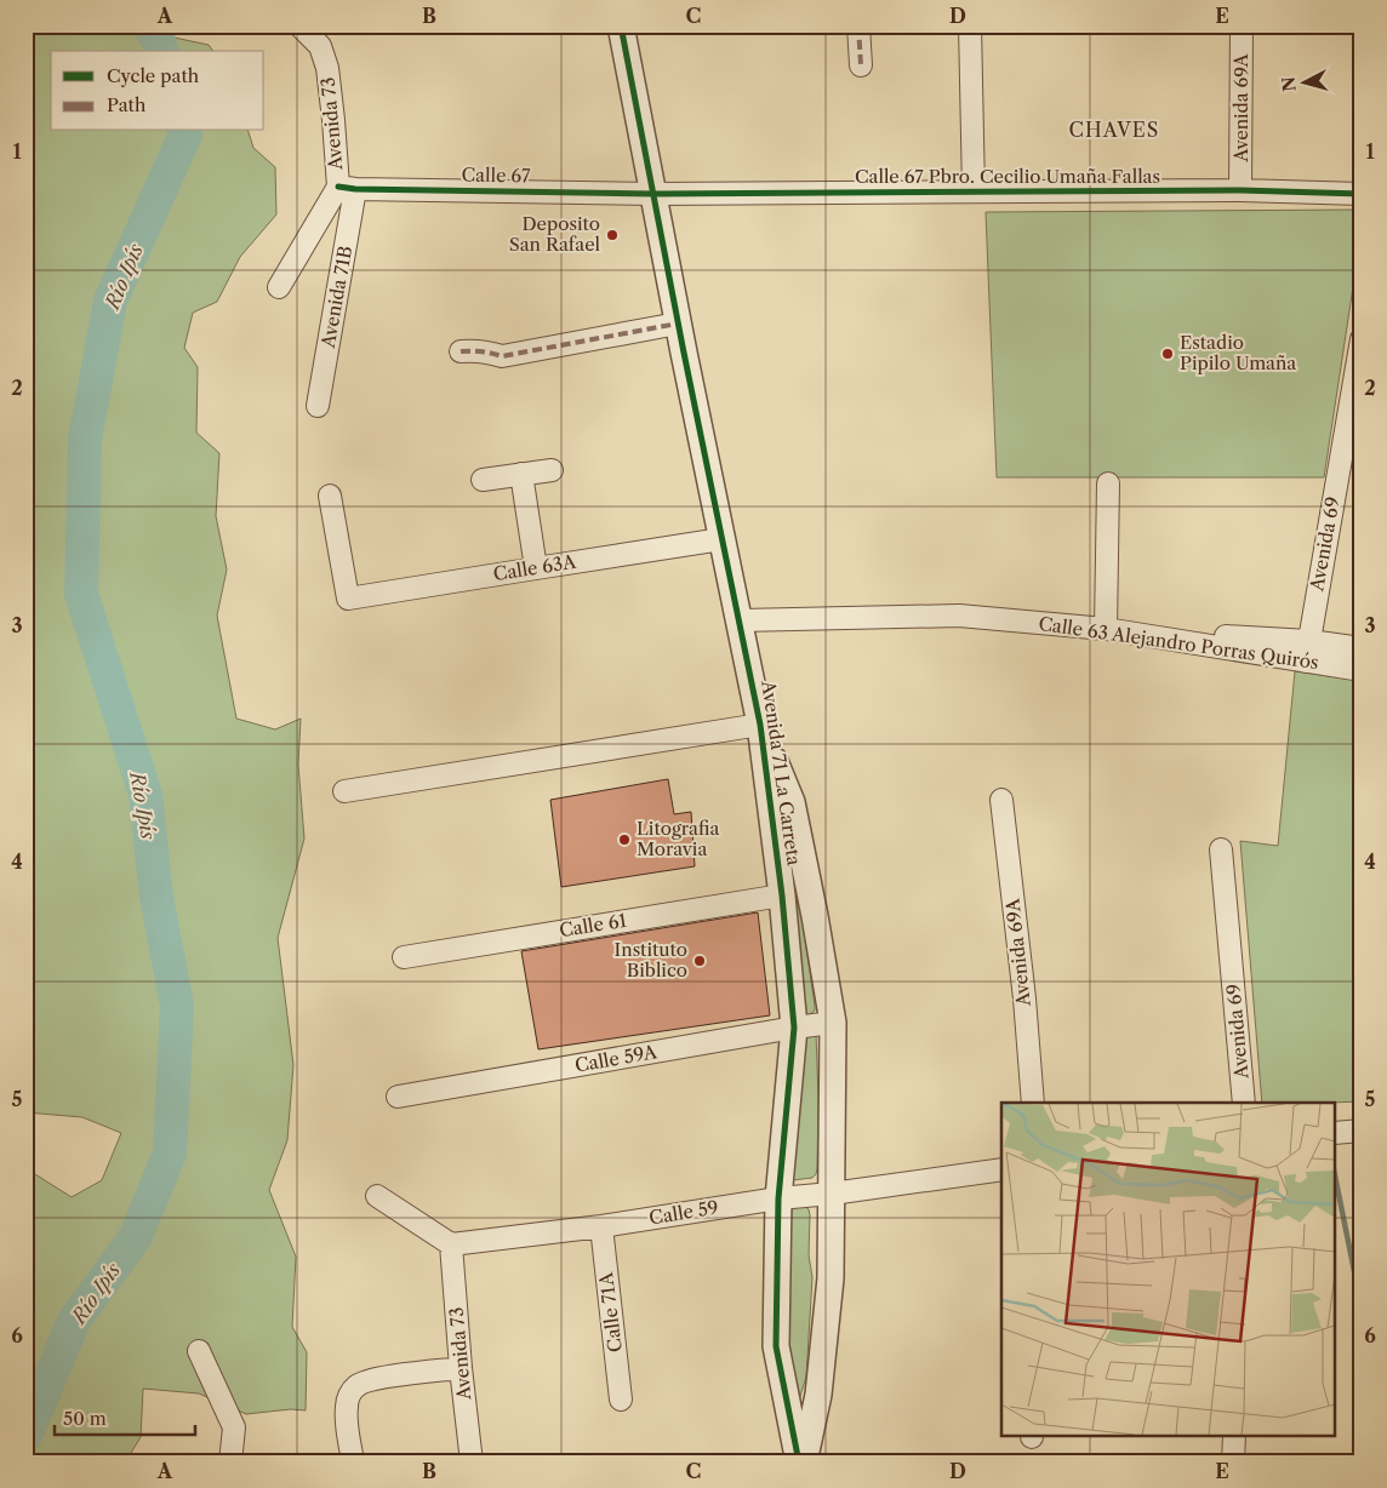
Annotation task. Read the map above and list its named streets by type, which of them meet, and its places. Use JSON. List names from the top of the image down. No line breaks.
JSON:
{"streets":{"street":["Avenida 69A","Avenida 73","Calle 67","Calle 67 Pbro. Cecilio Umaña Fallas","Avenida 71B","Avenida 69","Calle 63A","Calle 63 Alejandro Porras Quirós","Avenida 71 La Carreta","Calle 61","Calle 59A","Calle 59","Calle 71A"]},"crossings":[["Avenida 69A","Calle 67 Pbro. Cecilio Umaña Fallas"],["Avenida 73","Calle 67"],["Avenida 73","Avenida 71B"],["Avenida 73","Calle 59"],["Calle 67","Calle 67 Pbro. Cecilio Umaña Fallas"],["Calle 67","Avenida 71B"],["Calle 67","Avenida 71 La Carreta"],["Calle 67 Pbro. Cecilio Umaña Fallas","Avenida 71 La Carreta"],["Avenida 69","Calle 63 Alejandro Porras Quirós"],["Calle 63A","Avenida 71 La Carreta"],["Calle 63 Alejandro Porras Quirós","Avenida 71 La Carreta"],["Avenida 71 La Carreta","Calle 61"],["Avenida 71 La Carreta","Calle 59A"],["Avenida 71 La Carreta","Calle 59"],["Calle 59","Calle 71A"]],"districts":["CHAVES"],"water":["Río Ipís"],"places":["Deposito San Rafael","Estadio Pipilo Umaña","Litografia Moravia","Instituto Biblico"],"legend":["Cycle path","Path"],"scale_bar":"50 m","north":"left","grid":{"columns":["A","B","C","D","E"],"rows":["1","2","3","4","5","6"]}}
